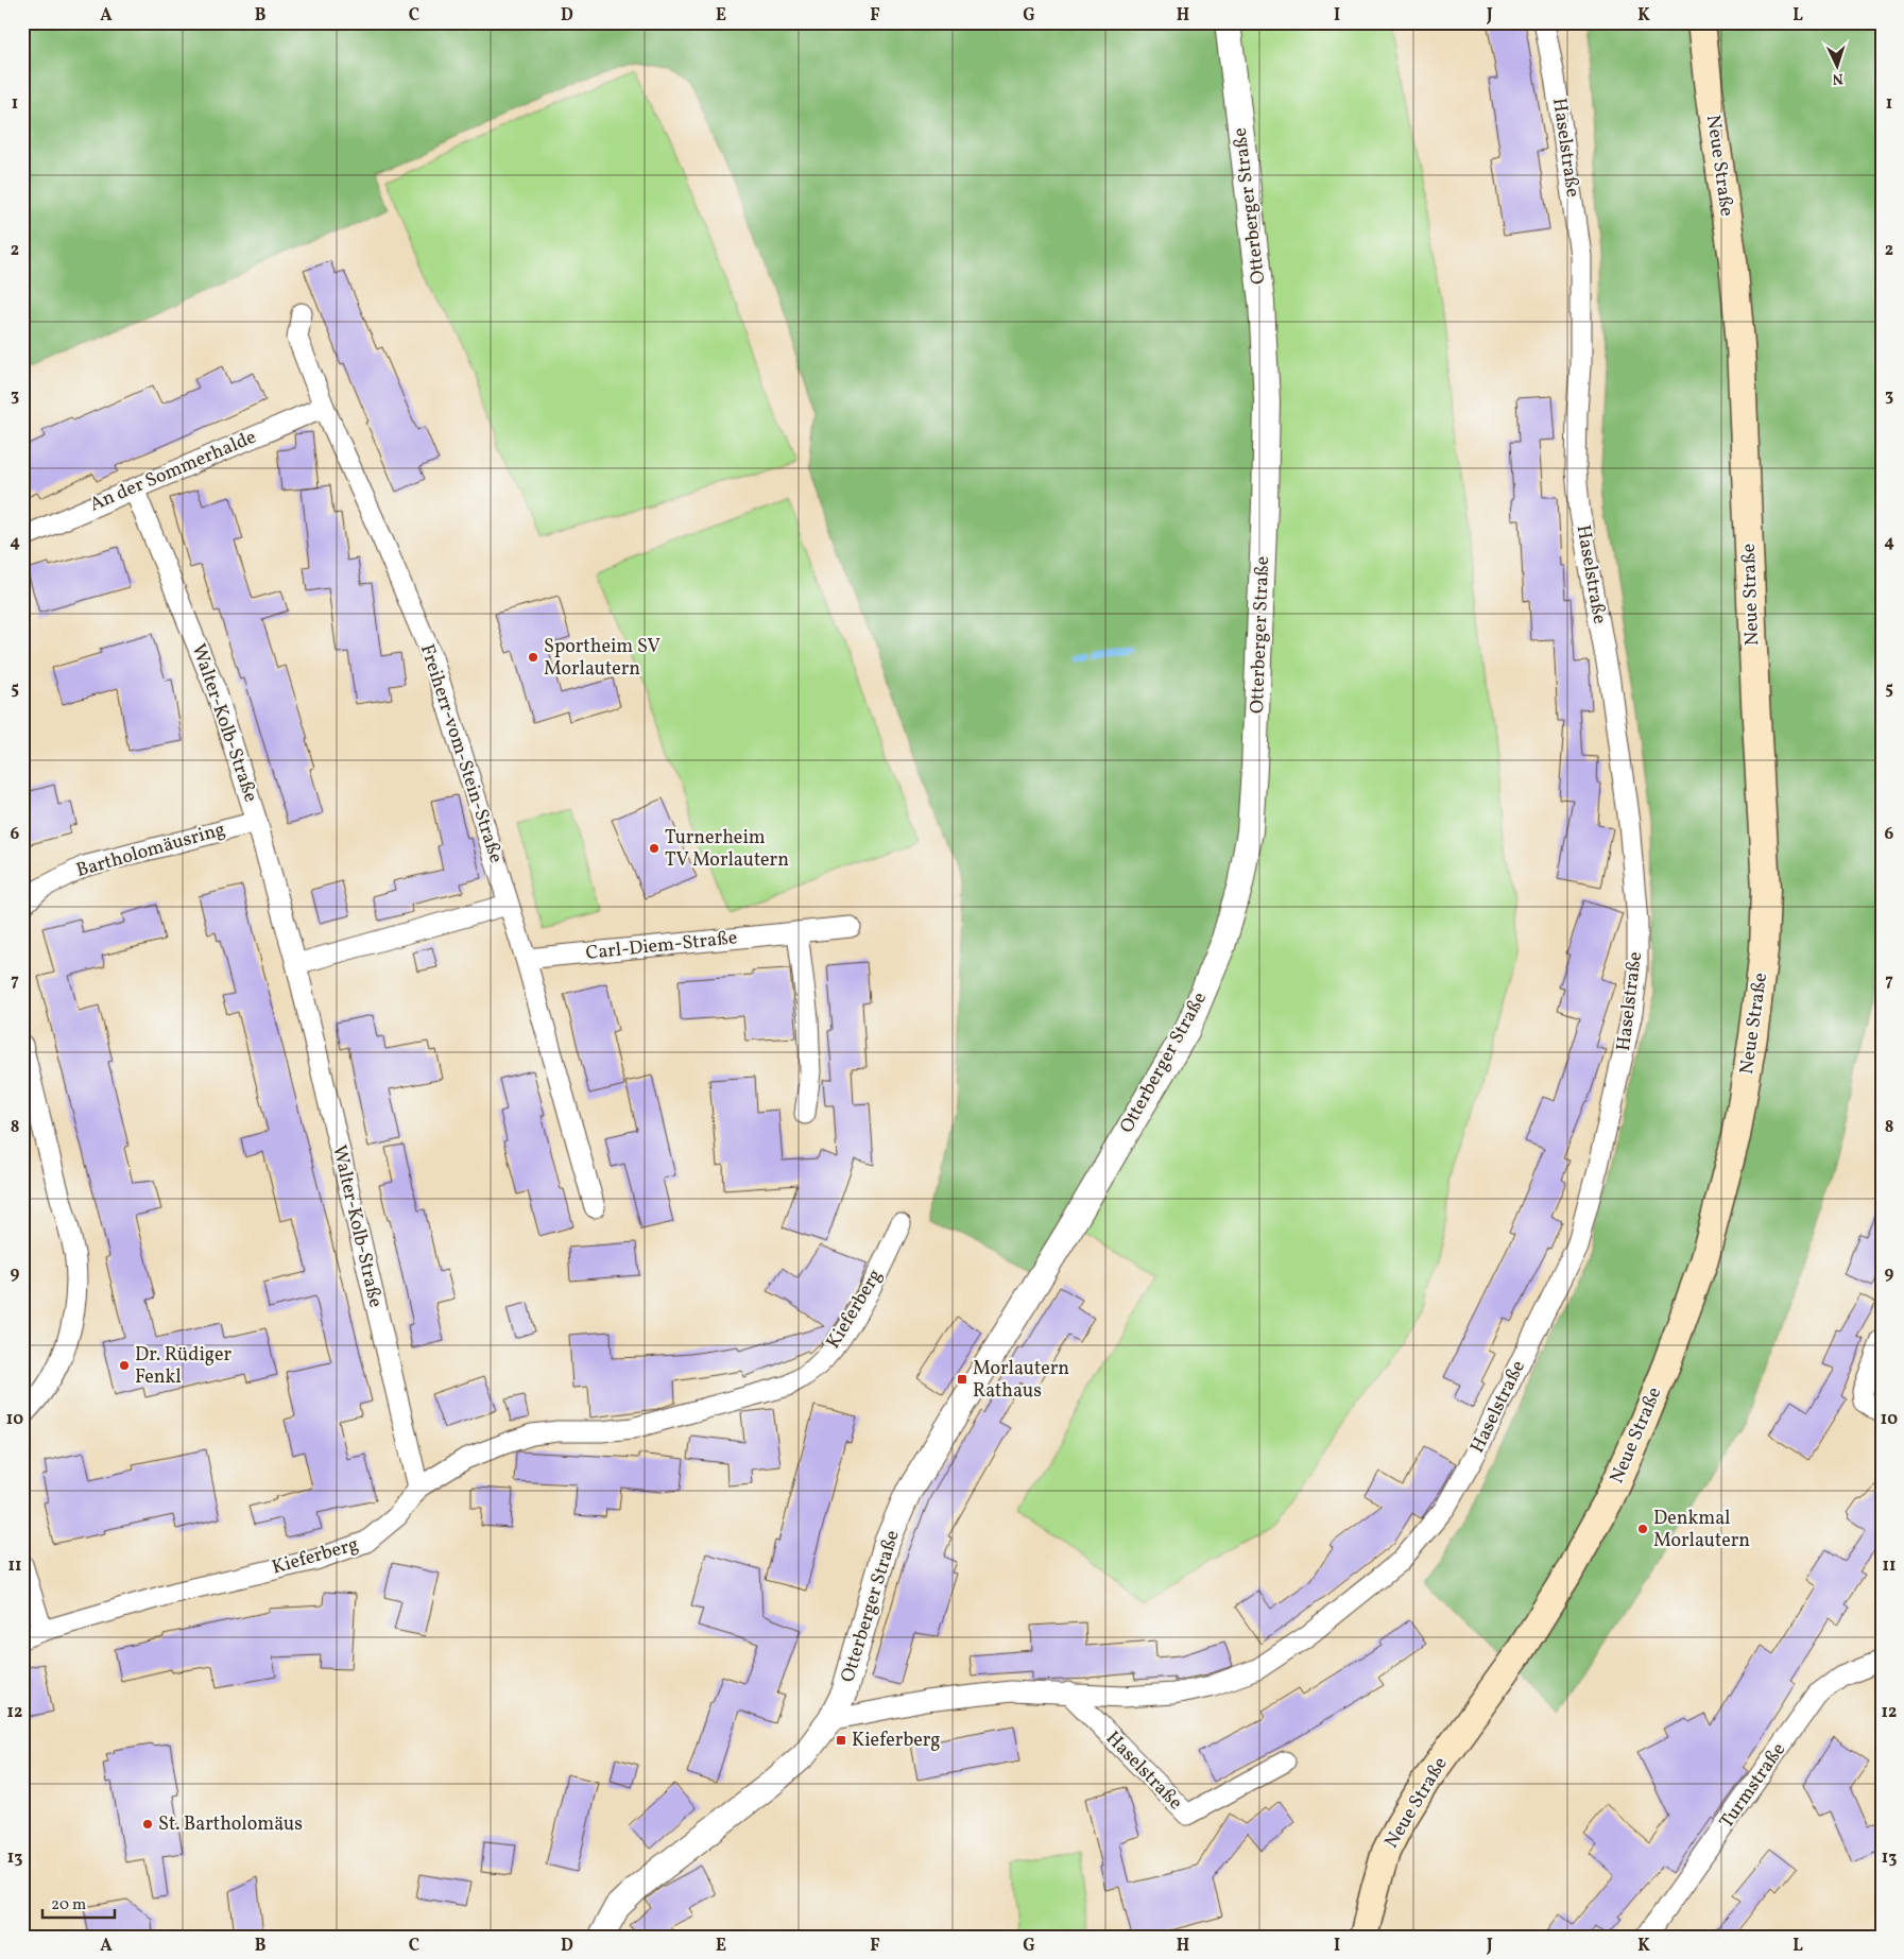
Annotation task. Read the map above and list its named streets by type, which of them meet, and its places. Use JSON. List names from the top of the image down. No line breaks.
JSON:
{"streets":{"main road":["Neue Straße"],"street":["Haselstraße","Otterberger Straße","An der Sommerhalde","Walter-Kolb-Straße","Freiherr-vom-Stein-Straße","Bartholomäusring","Carl-Diem-Straße","Kieferberg","Turmstraße"]},"crossings":[["Haselstraße","Otterberger Straße"],["An der Sommerhalde","Walter-Kolb-Straße"],["An der Sommerhalde","Freiherr-vom-Stein-Straße"],["Walter-Kolb-Straße","Bartholomäusring"],["Walter-Kolb-Straße","Kieferberg"],["Freiherr-vom-Stein-Straße","Carl-Diem-Straße"]],"places":{"other":["Sportheim SV Morlautern","Turnerheim TV Morlautern","Dr. Rüdiger Fenkl","Denkmal Morlautern","St. Bartholomäus"],"transit":["Morlautern Rathaus","Kieferberg"]},"scale_bar":"20 m","north":"bottom","grid":{"columns":["A","B","C","D","E","F","G","H","I","J","K","L"],"rows":["1","2","3","4","5","6","7","8","9","10","11","12","13"]}}
